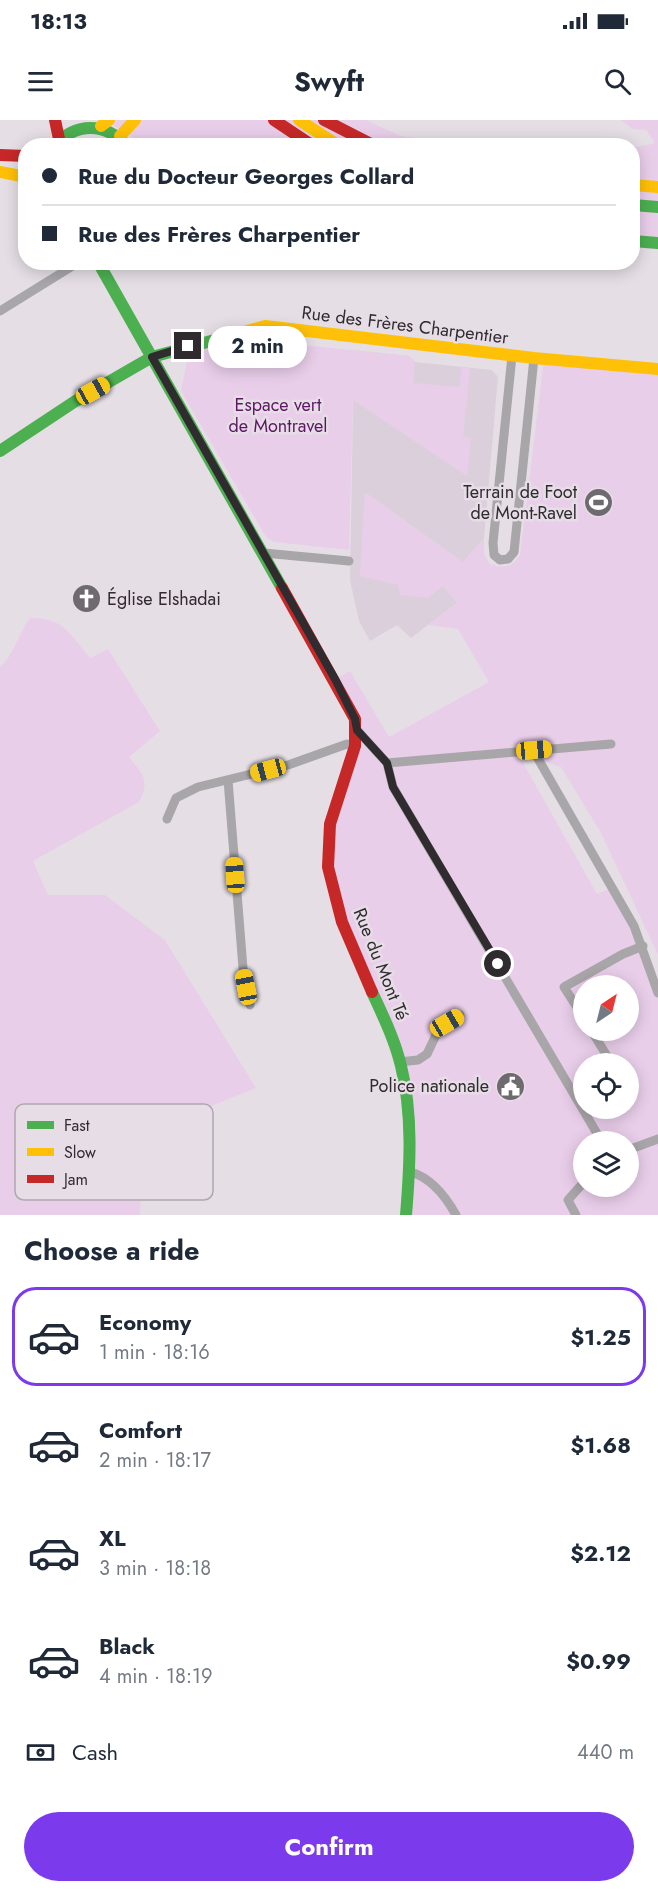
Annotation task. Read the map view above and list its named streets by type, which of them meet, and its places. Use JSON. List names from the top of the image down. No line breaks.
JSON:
{"streets":{"main road":["Rue des Frères Charpentier","Rue du Mont Té"]},"parks":["Espace vert de Montravel"],"places":{"sports":["Terrain de Foot de Mont-Ravel"],"church":["Église Elshadai"],"public building":["Police nationale"]},"legend":["Fast","Slow","Jam"],"north":"top right","page":{"status":"18:13","header":"Swyft","banner":["Rue du Docteur Georges Collard","Rue des Frères Charpentier"],"bubble":"2 min","heading":"Choose a ride","list":[{"name":"Economy","note":"1 min · 18:16","value":"$1.25"},{"name":"Comfort","note":"2 min · 18:17","value":"$1.68"},{"name":"XL","note":"3 min · 18:18","value":"$2.12"},{"name":"Black","note":"4 min · 18:19","value":"$0.99"}],"pay":["Cash","440 m"],"buttons":"Confirm"}}
